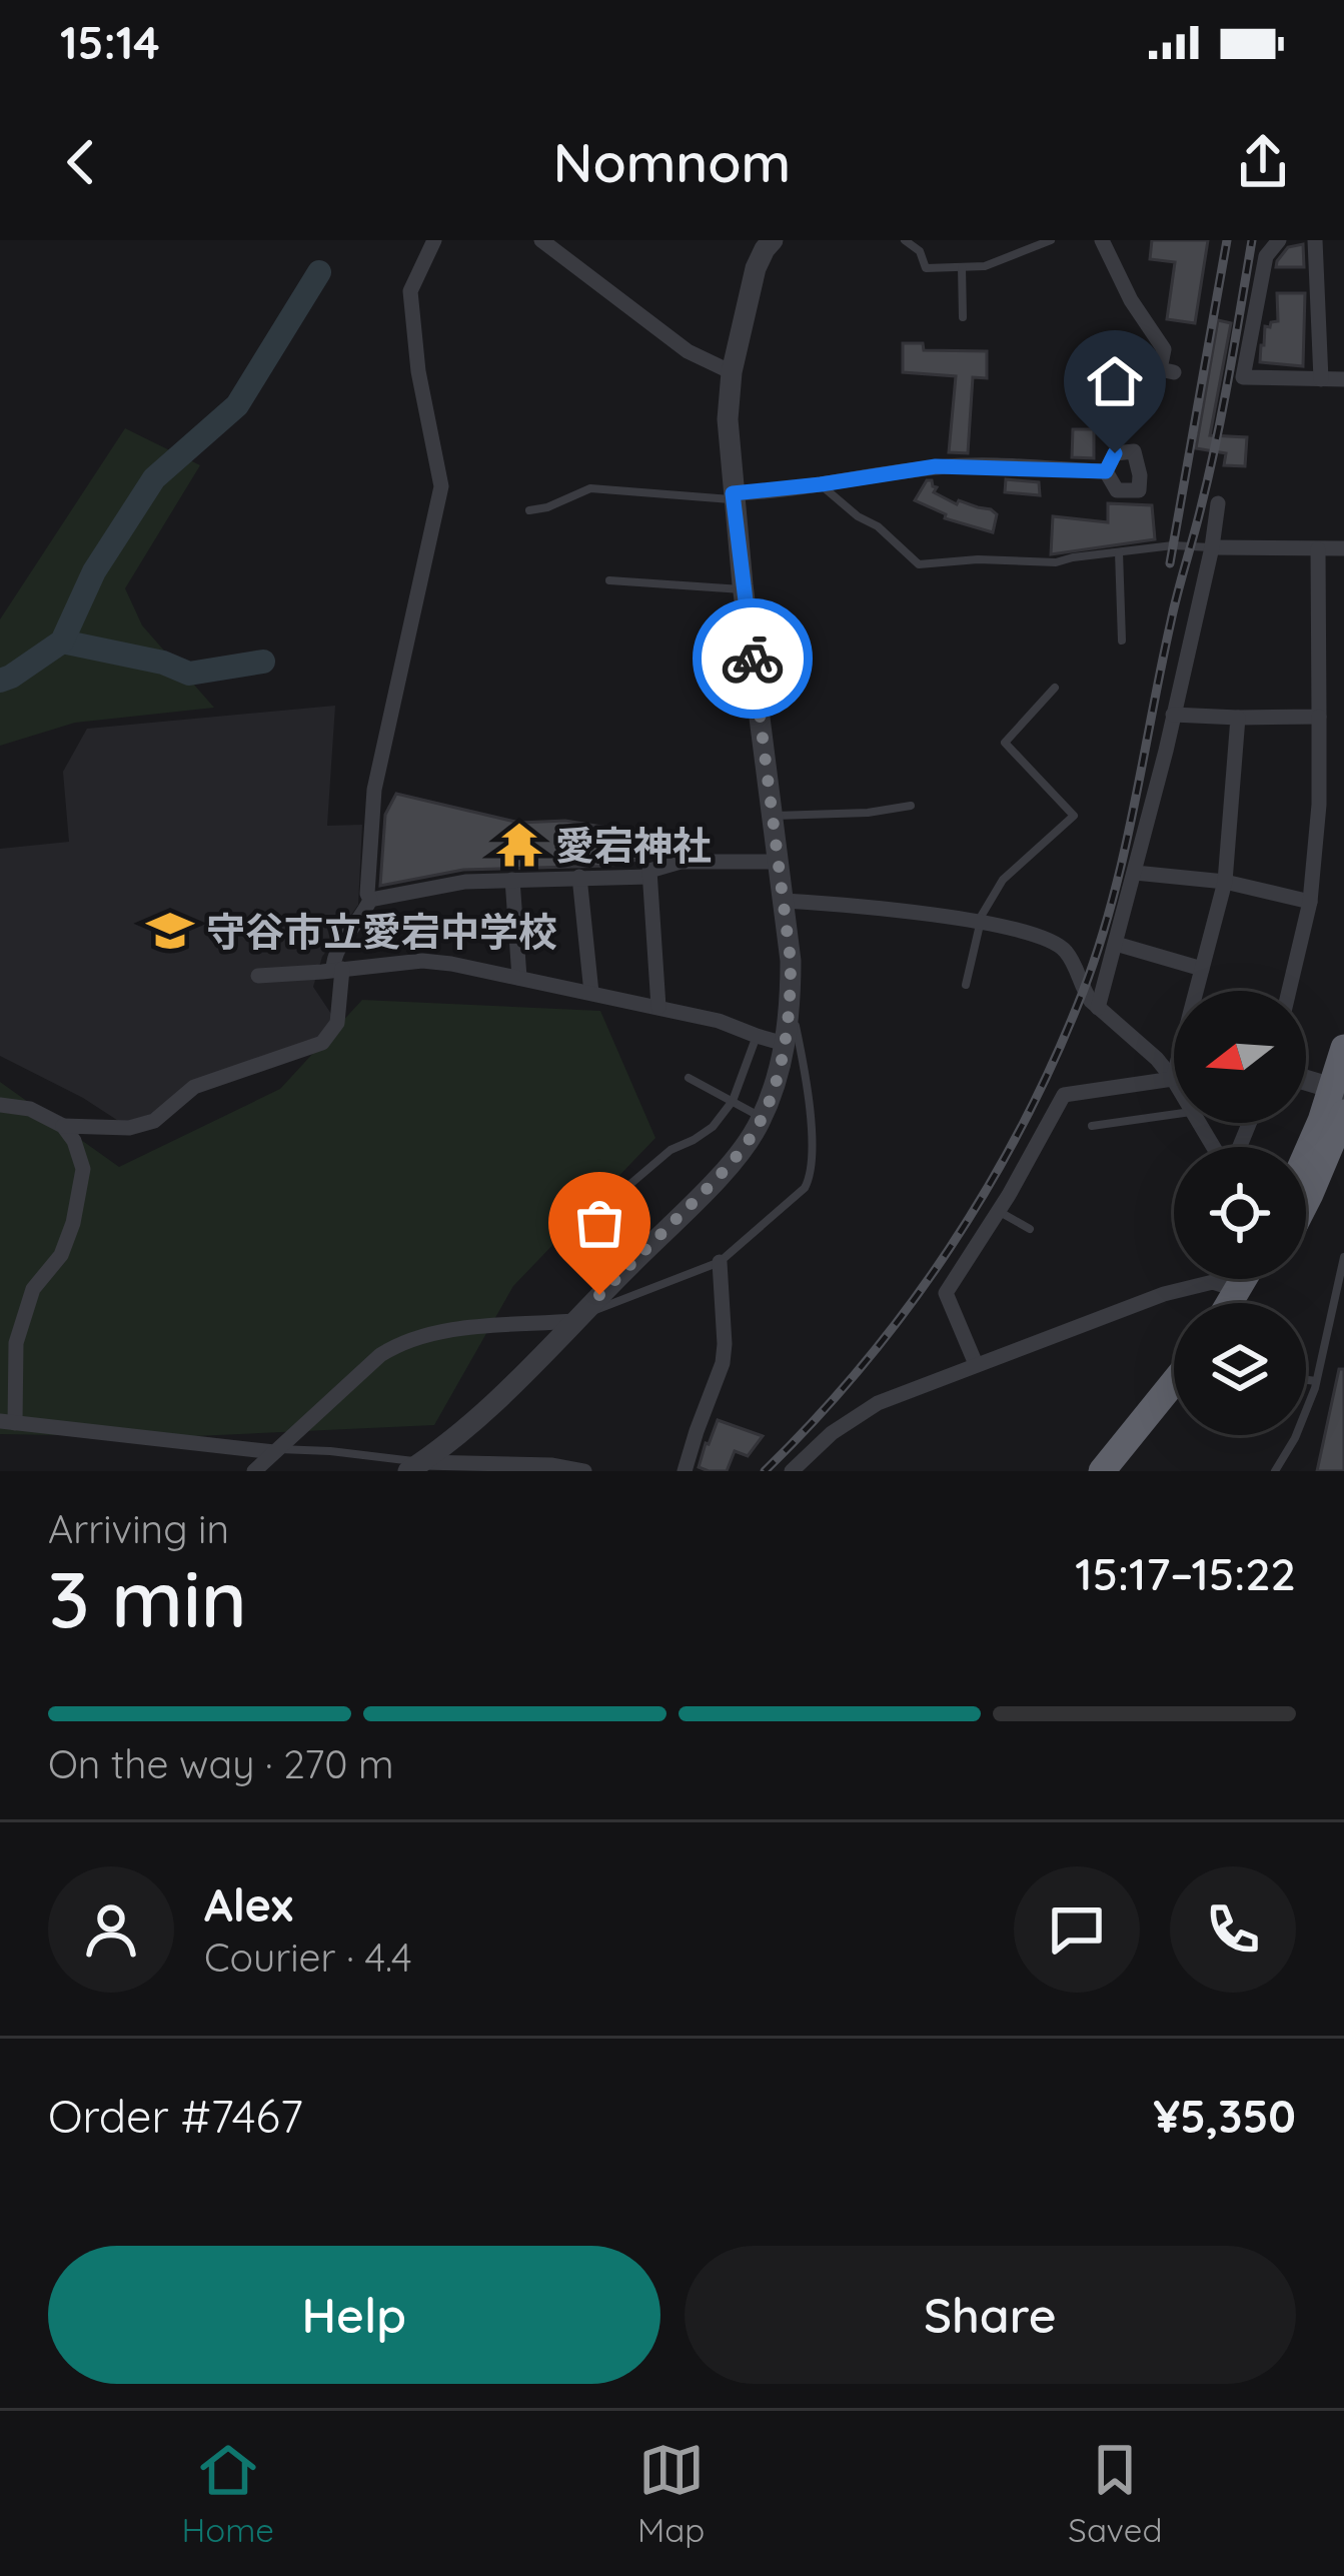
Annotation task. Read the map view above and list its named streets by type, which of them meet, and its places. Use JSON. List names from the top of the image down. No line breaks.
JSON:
{"places":{"temple":["愛宕神社"],"school or university":["守谷市立愛宕中学校"]},"north":"left","page":{"status":"15:14","header":"Nomnom","heading":["3 min","Arriving in","15:17–15:22"],"panel":["Alex","Courier · 4.4","Order #7467","¥5,350"],"bar":"On the way · 270 m","buttons":["Help","Share"],"tabs":["Home","Map","Saved"]}}
